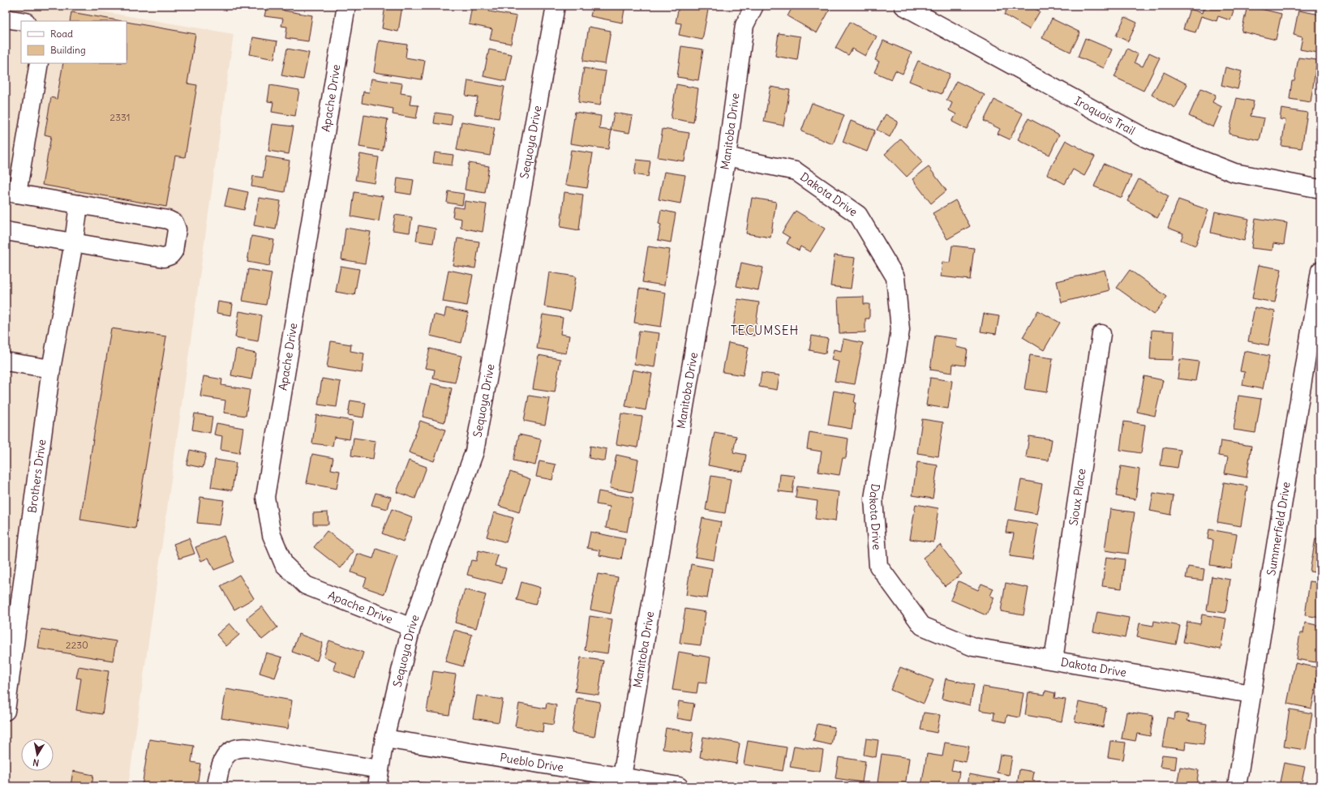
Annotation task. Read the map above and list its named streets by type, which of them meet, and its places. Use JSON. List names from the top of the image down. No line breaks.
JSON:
{"streets":{"street":["Apache Drive","Iroquois Trail","Manitoba Drive","Sequoya Drive","Dakota Drive","Brothers Drive","Sioux Place","Summerfield Drive","Pueblo Drive"]},"crossings":[["Apache Drive","Sequoya Drive"],["Manitoba Drive","Dakota Drive"],["Manitoba Drive","Pueblo Drive"],["Sequoya Drive","Pueblo Drive"],["Dakota Drive","Sioux Place"],["Dakota Drive","Summerfield Drive"]],"districts":["TECUMSEH"],"house_numbers":["2331","2230"],"legend":["Road","Building"],"north":"bottom"}
